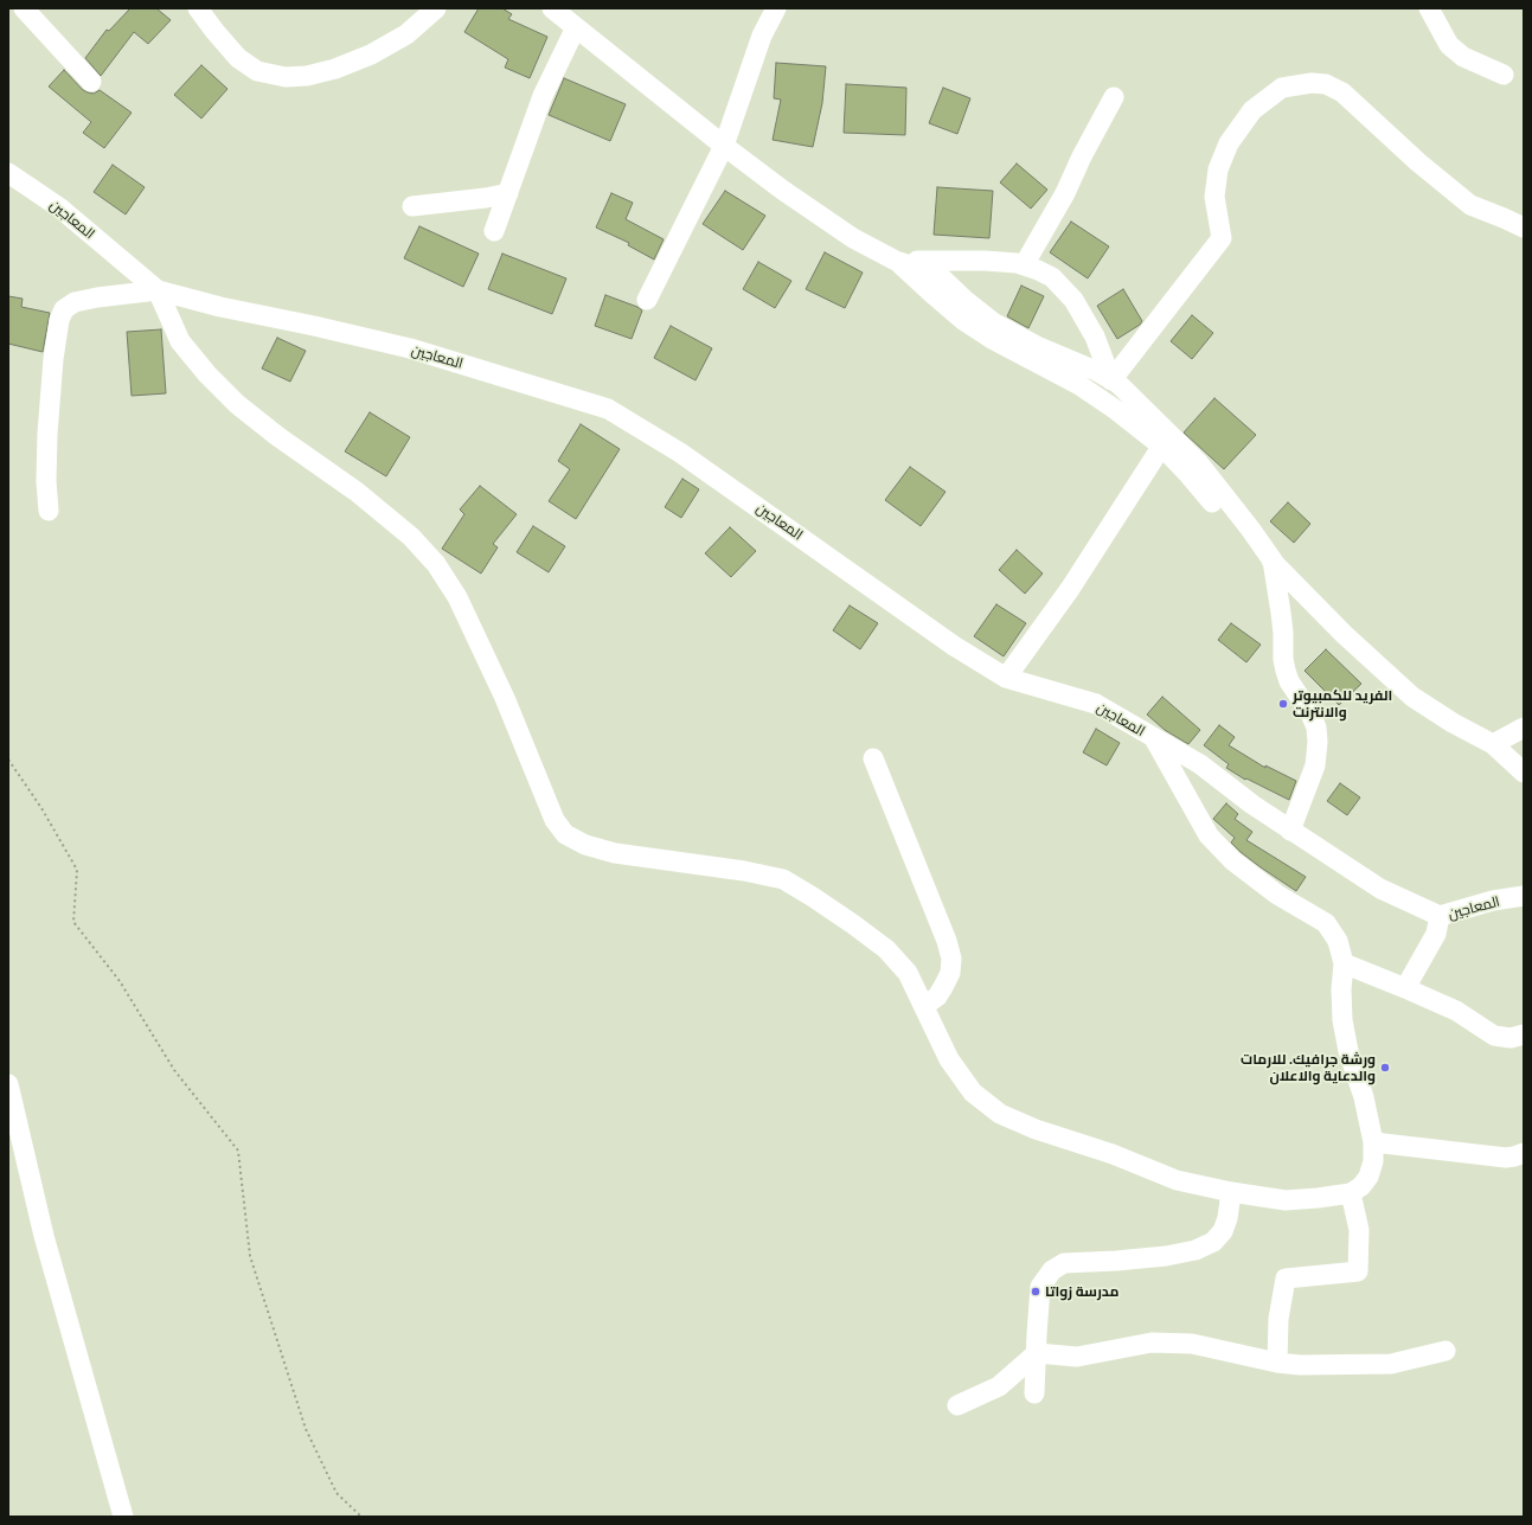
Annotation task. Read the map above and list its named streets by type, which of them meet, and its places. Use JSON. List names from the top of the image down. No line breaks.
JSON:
{"streets":{"street":["المعاجين"]},"places":["الفريد للكمبيوتر والانترنت","ورشة جرافيك. للارمات والدعاية والاعلان","مدرسة زواتا"]}
